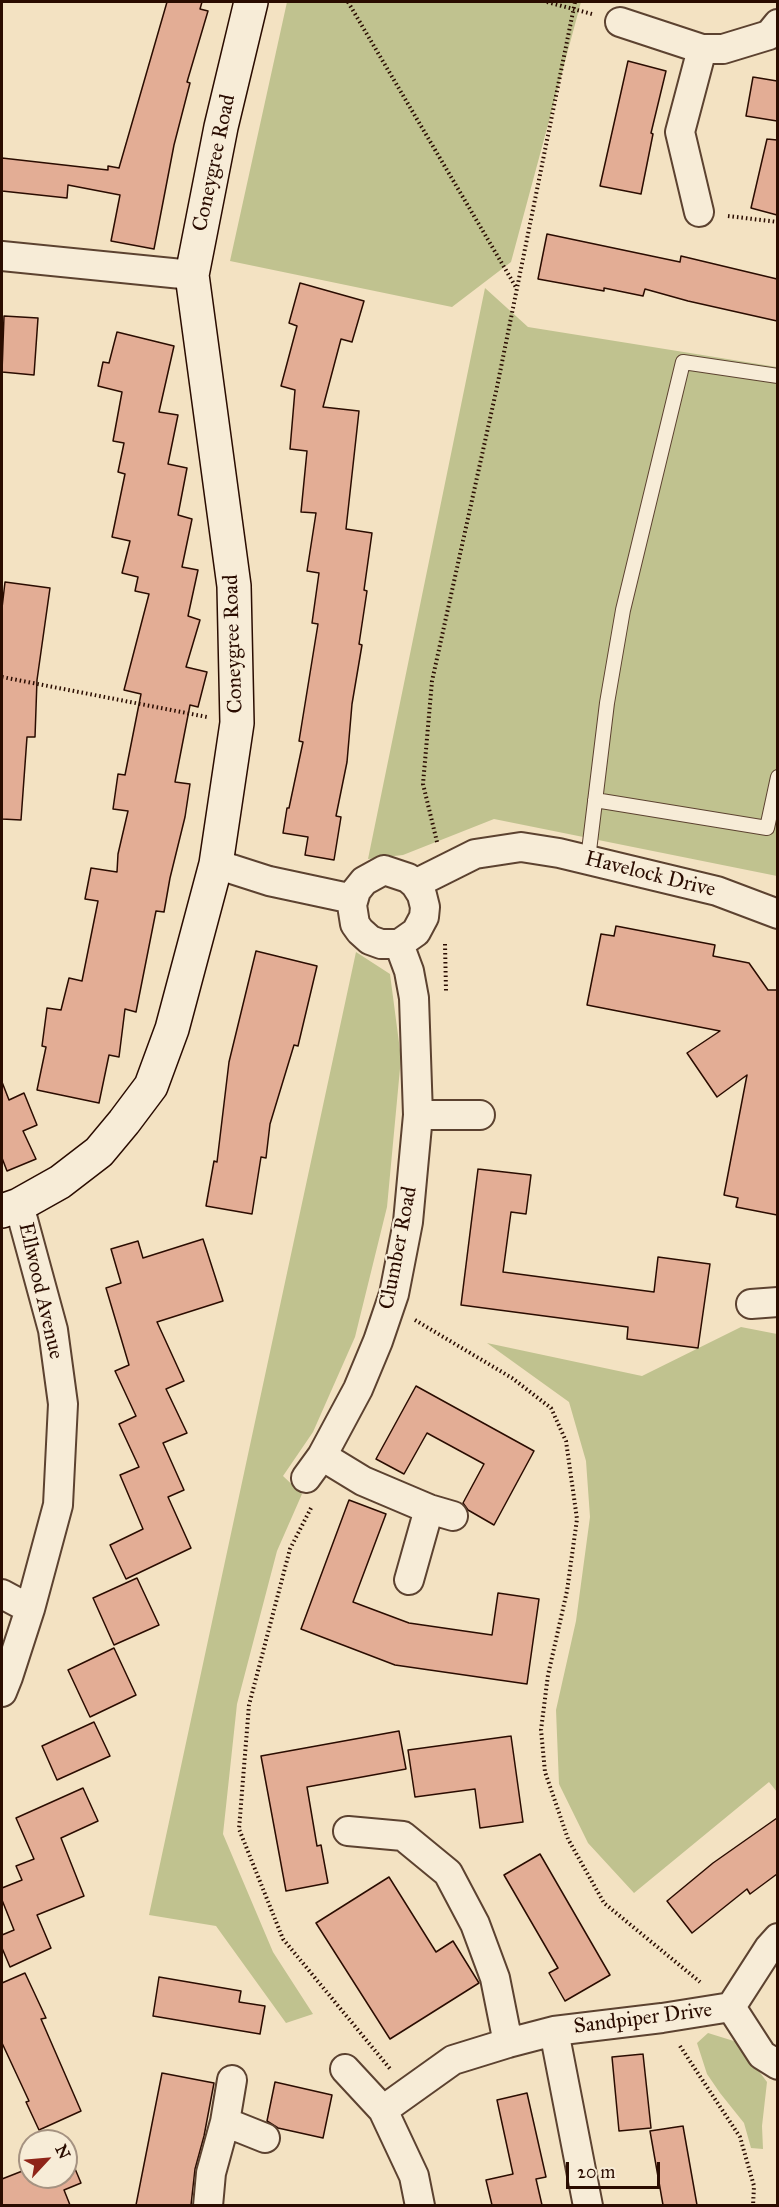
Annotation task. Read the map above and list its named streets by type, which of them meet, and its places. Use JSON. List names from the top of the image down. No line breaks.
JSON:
{"streets":{"street":["Coneygree Road","Havelock Drive","Clumber Road","Ellwood Avenue","Sandpiper Drive"]},"crossings":[["Coneygree Road","Ellwood Avenue"],["Havelock Drive","Clumber Road"]],"scale_bar":"20 m","north":"top right"}
